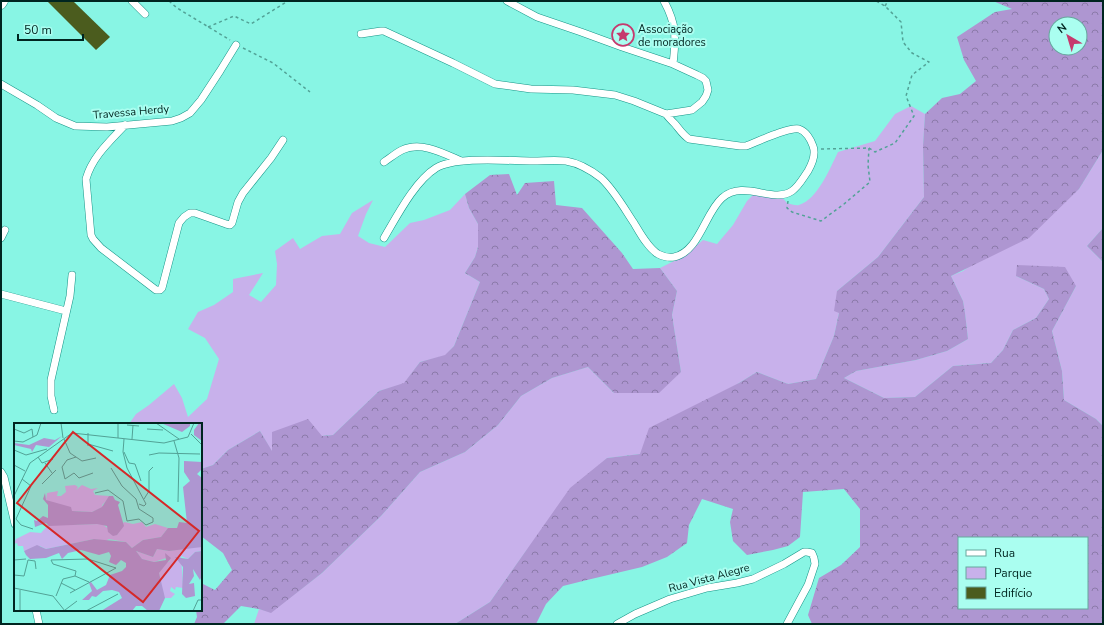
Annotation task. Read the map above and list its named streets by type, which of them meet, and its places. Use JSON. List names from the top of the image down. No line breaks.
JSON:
{"streets":{"street":["Travessa Herdy","Rua Vista Alegre"]},"places":{"place":["Associação de moradores"]},"legend":["Rua","Parque","Edifício"],"scale_bar":"50 m","north":"top left"}
